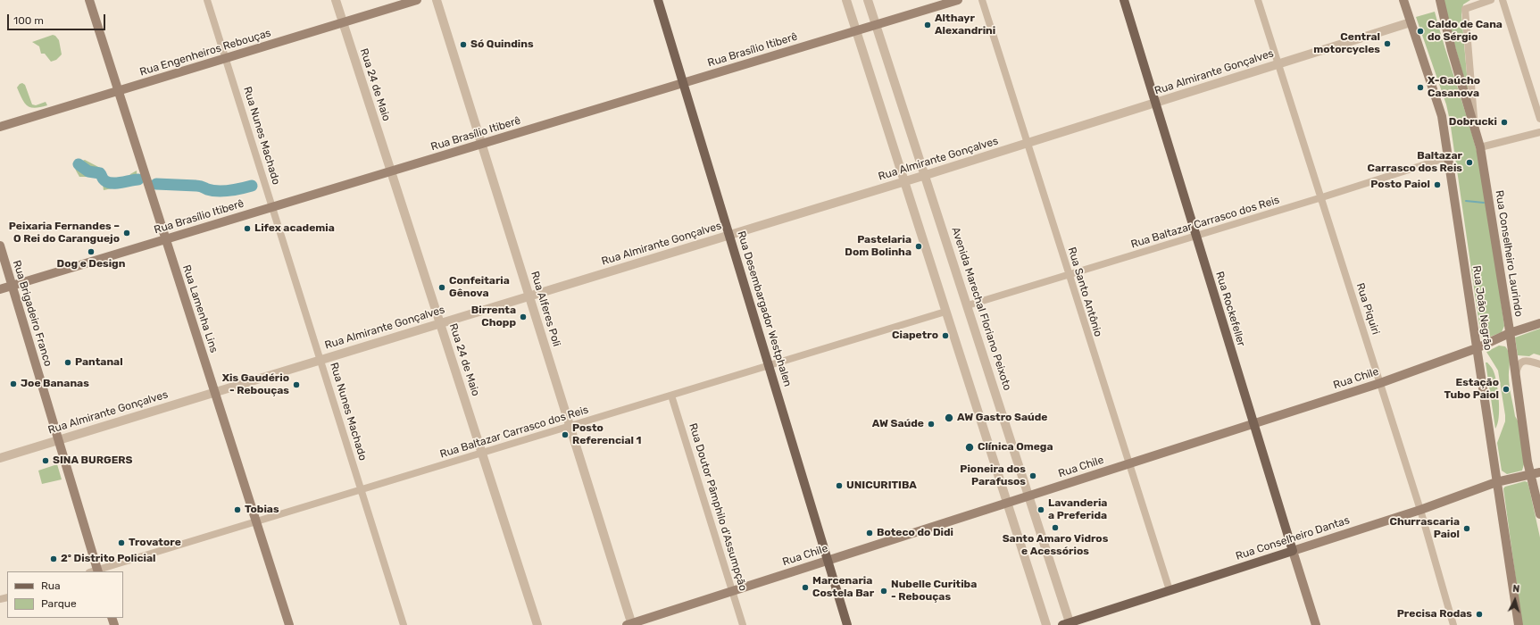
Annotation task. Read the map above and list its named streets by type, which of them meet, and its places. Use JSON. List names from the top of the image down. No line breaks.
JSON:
{"streets":{"main road":["Rua Brasílio Itiberê","Rua Engenheiros Rebouças","Rua Conselheiro Laurindo","Rua João Negrão","Rua Lamenha Lins","Rua Desembargador Westphalen","Rua Rockefeller","Rua Brigadeiro Franco","Rua Chile","Rua Conselheiro Dantas"],"street":["Rua Almirante Gonçalves","Rua 24 de Maio","Rua Nunes Machado","Rua Baltazar Carrasco dos Reis","Rua Santo Antônio","Rua Alferes Poli","Avenida Marechal Floriano Peixoto","Rua Piquiri","Rua Doutor Pâmphilo d'Assumpção"]},"crossings":[["Rua Brasílio Itiberê","Rua 24 de Maio"],["Rua Brasílio Itiberê","Rua Nunes Machado"],["Rua Brasílio Itiberê","Rua Lamenha Lins"],["Rua Brasílio Itiberê","Rua Alferes Poli"],["Rua Brasílio Itiberê","Rua Desembargador Westphalen"],["Rua Brasílio Itiberê","Avenida Marechal Floriano Peixoto"],["Rua Brasílio Itiberê","Rua Brigadeiro Franco"],["Rua Engenheiros Rebouças","Rua 24 de Maio"],["Rua Engenheiros Rebouças","Rua Nunes Machado"],["Rua Engenheiros Rebouças","Rua Lamenha Lins"],["Rua Almirante Gonçalves","Rua 24 de Maio"],["Rua Almirante Gonçalves","Rua Nunes Machado"],["Rua Almirante Gonçalves","Rua Santo Antônio"],["Rua Almirante Gonçalves","Rua João Negrão"],["Rua Almirante Gonçalves","Rua Lamenha Lins"],["Rua Almirante Gonçalves","Rua Alferes Poli"],["Rua Almirante Gonçalves","Rua Desembargador Westphalen"],["Rua Almirante Gonçalves","Avenida Marechal Floriano Peixoto"],["Rua Almirante Gonçalves","Rua Rockefeller"],["Rua Almirante Gonçalves","Rua Piquiri"],["Rua Almirante Gonçalves","Rua Brigadeiro Franco"],["Rua 24 de Maio","Rua Baltazar Carrasco dos Reis"],["Rua Nunes Machado","Rua Baltazar Carrasco dos Reis"],["Rua Baltazar Carrasco dos Reis","Rua Santo Antônio"],["Rua Baltazar Carrasco dos Reis","Rua João Negrão"],["Rua Baltazar Carrasco dos Reis","Rua Lamenha Lins"],["Rua Baltazar Carrasco dos Reis","Rua Alferes Poli"],["Rua Baltazar Carrasco dos Reis","Rua Desembargador Westphalen"],["Rua Baltazar Carrasco dos Reis","Avenida Marechal Floriano Peixoto"],["Rua Baltazar Carrasco dos Reis","Rua Rockefeller"],["Rua Baltazar Carrasco dos Reis","Rua Piquiri"],["Rua Baltazar Carrasco dos Reis","Rua Brigadeiro Franco"],["Rua Baltazar Carrasco dos Reis","Rua Doutor Pâmphilo d'Assumpção"],["Rua Conselheiro Laurindo","Rua Chile"],["Rua Conselheiro Laurindo","Rua Conselheiro Dantas"],["Rua Santo Antônio","Rua Chile"],["Rua Santo Antônio","Rua Conselheiro Dantas"],["Rua João Negrão","Rua Chile"],["Rua João Negrão","Rua Conselheiro Dantas"],["Rua Alferes Poli","Rua Chile"],["Rua Desembargador Westphalen","Rua Chile"],["Avenida Marechal Floriano Peixoto","Rua Chile"],["Avenida Marechal Floriano Peixoto","Rua Conselheiro Dantas"],["Rua Rockefeller","Rua Chile"],["Rua Rockefeller","Rua Conselheiro Dantas"],["Rua Piquiri","Rua Chile"],["Rua Piquiri","Rua Conselheiro Dantas"],["Rua Chile","Rua Doutor Pâmphilo d'Assumpção"]],"places":["Althayr Alexandrini","Caldo de Cana do Sérgio","Central motorcycles","Só Quindins","X-Gaúcho Casanova","Dobrucki","Baltazar Carrasco dos Reis","Posto Paiol","Lifex academia","Peixaria Fernandes – O Rei do Caranguejo","Pastelaria Dom Bolinha","Dog e Design","Confeitaria Gênova","Birrenta Chopp","Ciapetro","Pantanal","Joe Bananas","Xis Gaudério - Rebouças","Estação Tubo Paiol","AW Gastro Saúde","AW Saúde","Posto Referencial 1","Clínica Omega","SINA BURGERS","Pioneira dos Parafusos","UNICURITIBA","Tobias","Lavanderia a Preferida","Santo Amaro Vidros e Acessórios","Churrascaria Paiol","Boteco do Didi","Trovatore","2º Distrito Policial","Marcenaria Costela Bar","Nubelle Curitiba - Rebouças","Precisa Rodas"],"legend":["Rua","Parque"],"scale_bar":"100 m","north":"top"}
